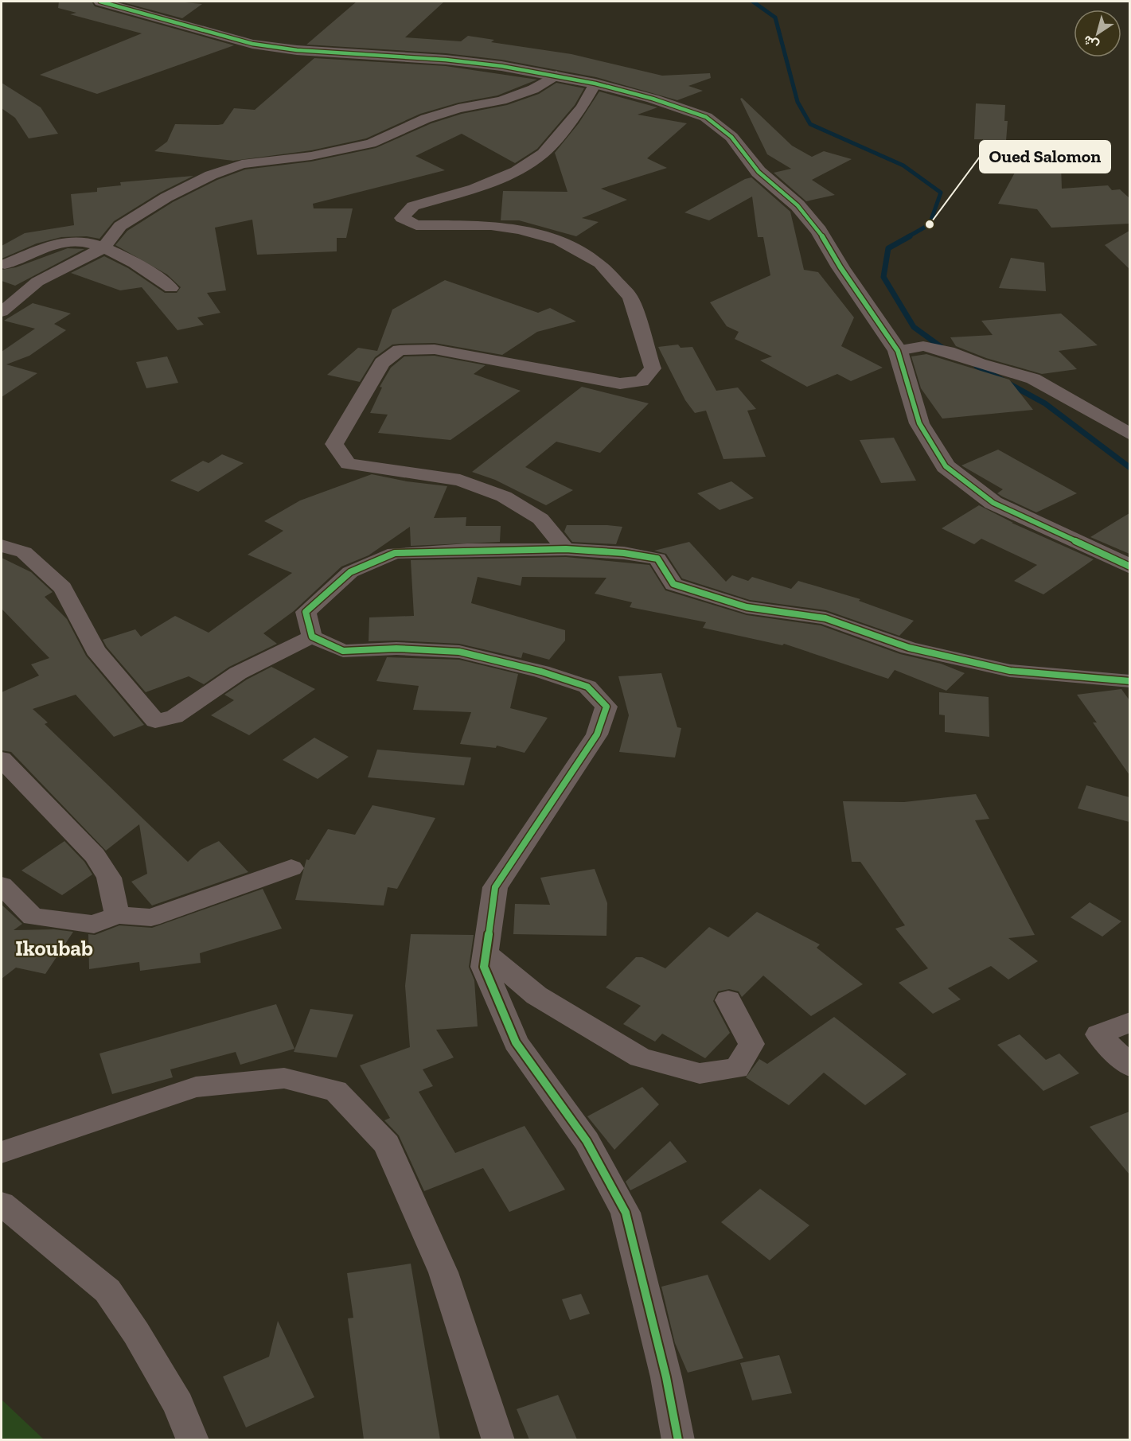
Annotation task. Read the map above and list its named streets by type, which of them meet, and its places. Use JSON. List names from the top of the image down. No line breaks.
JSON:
{"districts":["Ikoubab"],"places":["Oued Salomon"],"north":"bottom left"}
